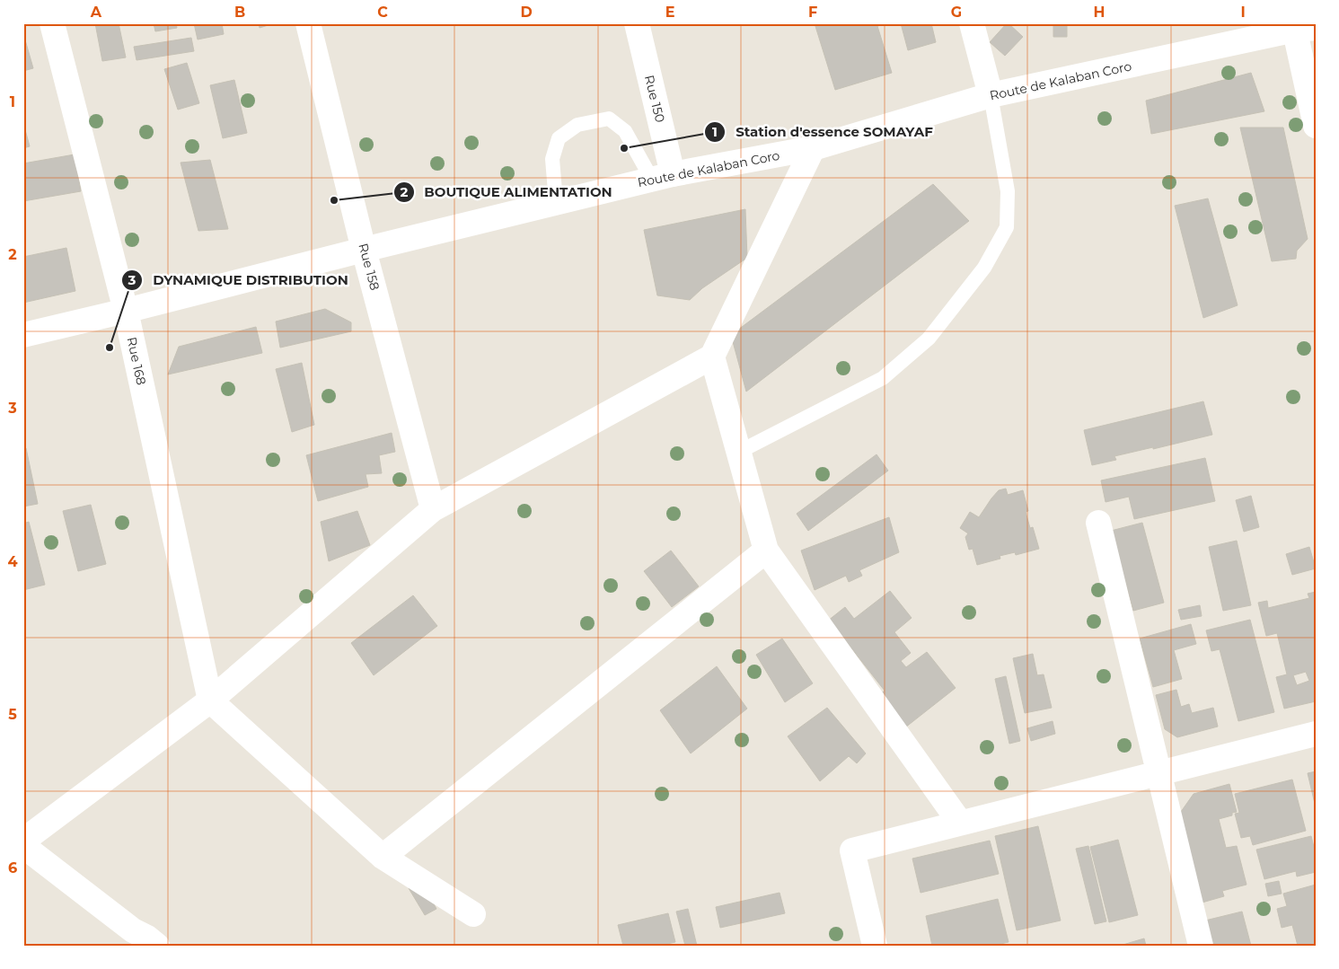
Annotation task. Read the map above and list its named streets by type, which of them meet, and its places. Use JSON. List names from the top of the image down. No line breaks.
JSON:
{"streets":{"street":["Route de Kalaban Coro","Rue 150","Rue 158","Rue 168"]},"crossings":[["Route de Kalaban Coro","Rue 150"],["Route de Kalaban Coro","Rue 158"],["Route de Kalaban Coro","Rue 168"]],"places":["Station d'essence SOMAYAF","BOUTIQUE ALIMENTATION","DYNAMIQUE DISTRIBUTION"],"grid":{"columns":["A","B","C","D","E","F","G","H","I"],"rows":["1","2","3","4","5","6"]}}
